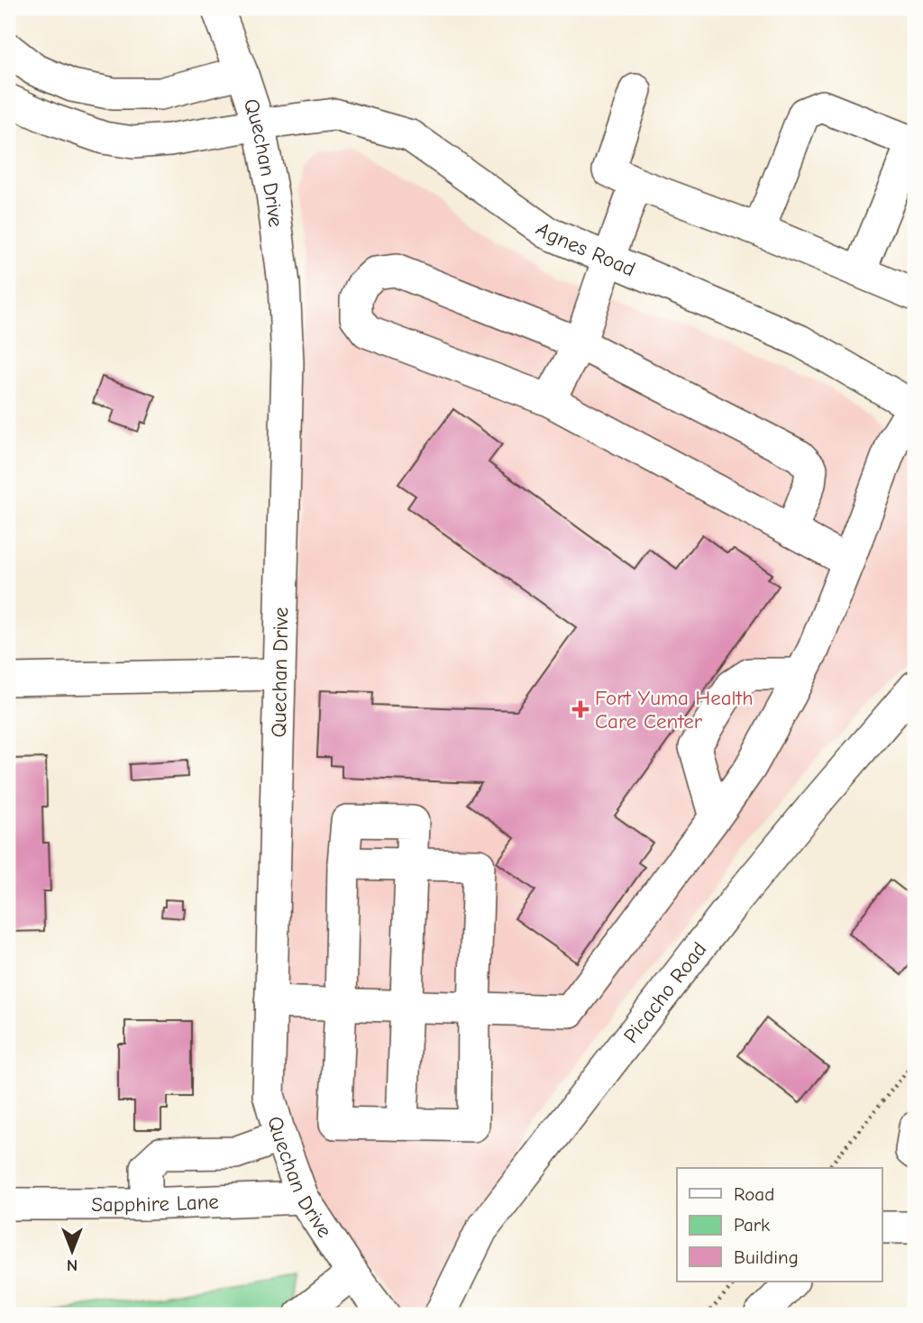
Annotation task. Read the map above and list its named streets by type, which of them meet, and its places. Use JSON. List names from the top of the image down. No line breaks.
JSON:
{"streets":{"street":["Quechan Drive","Agnes Road","Picacho Road","Sapphire Lane"]},"crossings":[["Quechan Drive","Agnes Road"],["Quechan Drive","Sapphire Lane"]],"places":{"health":["Fort Yuma Health Care Center"]},"legend":["Road","Park","Building"],"north":"bottom"}
